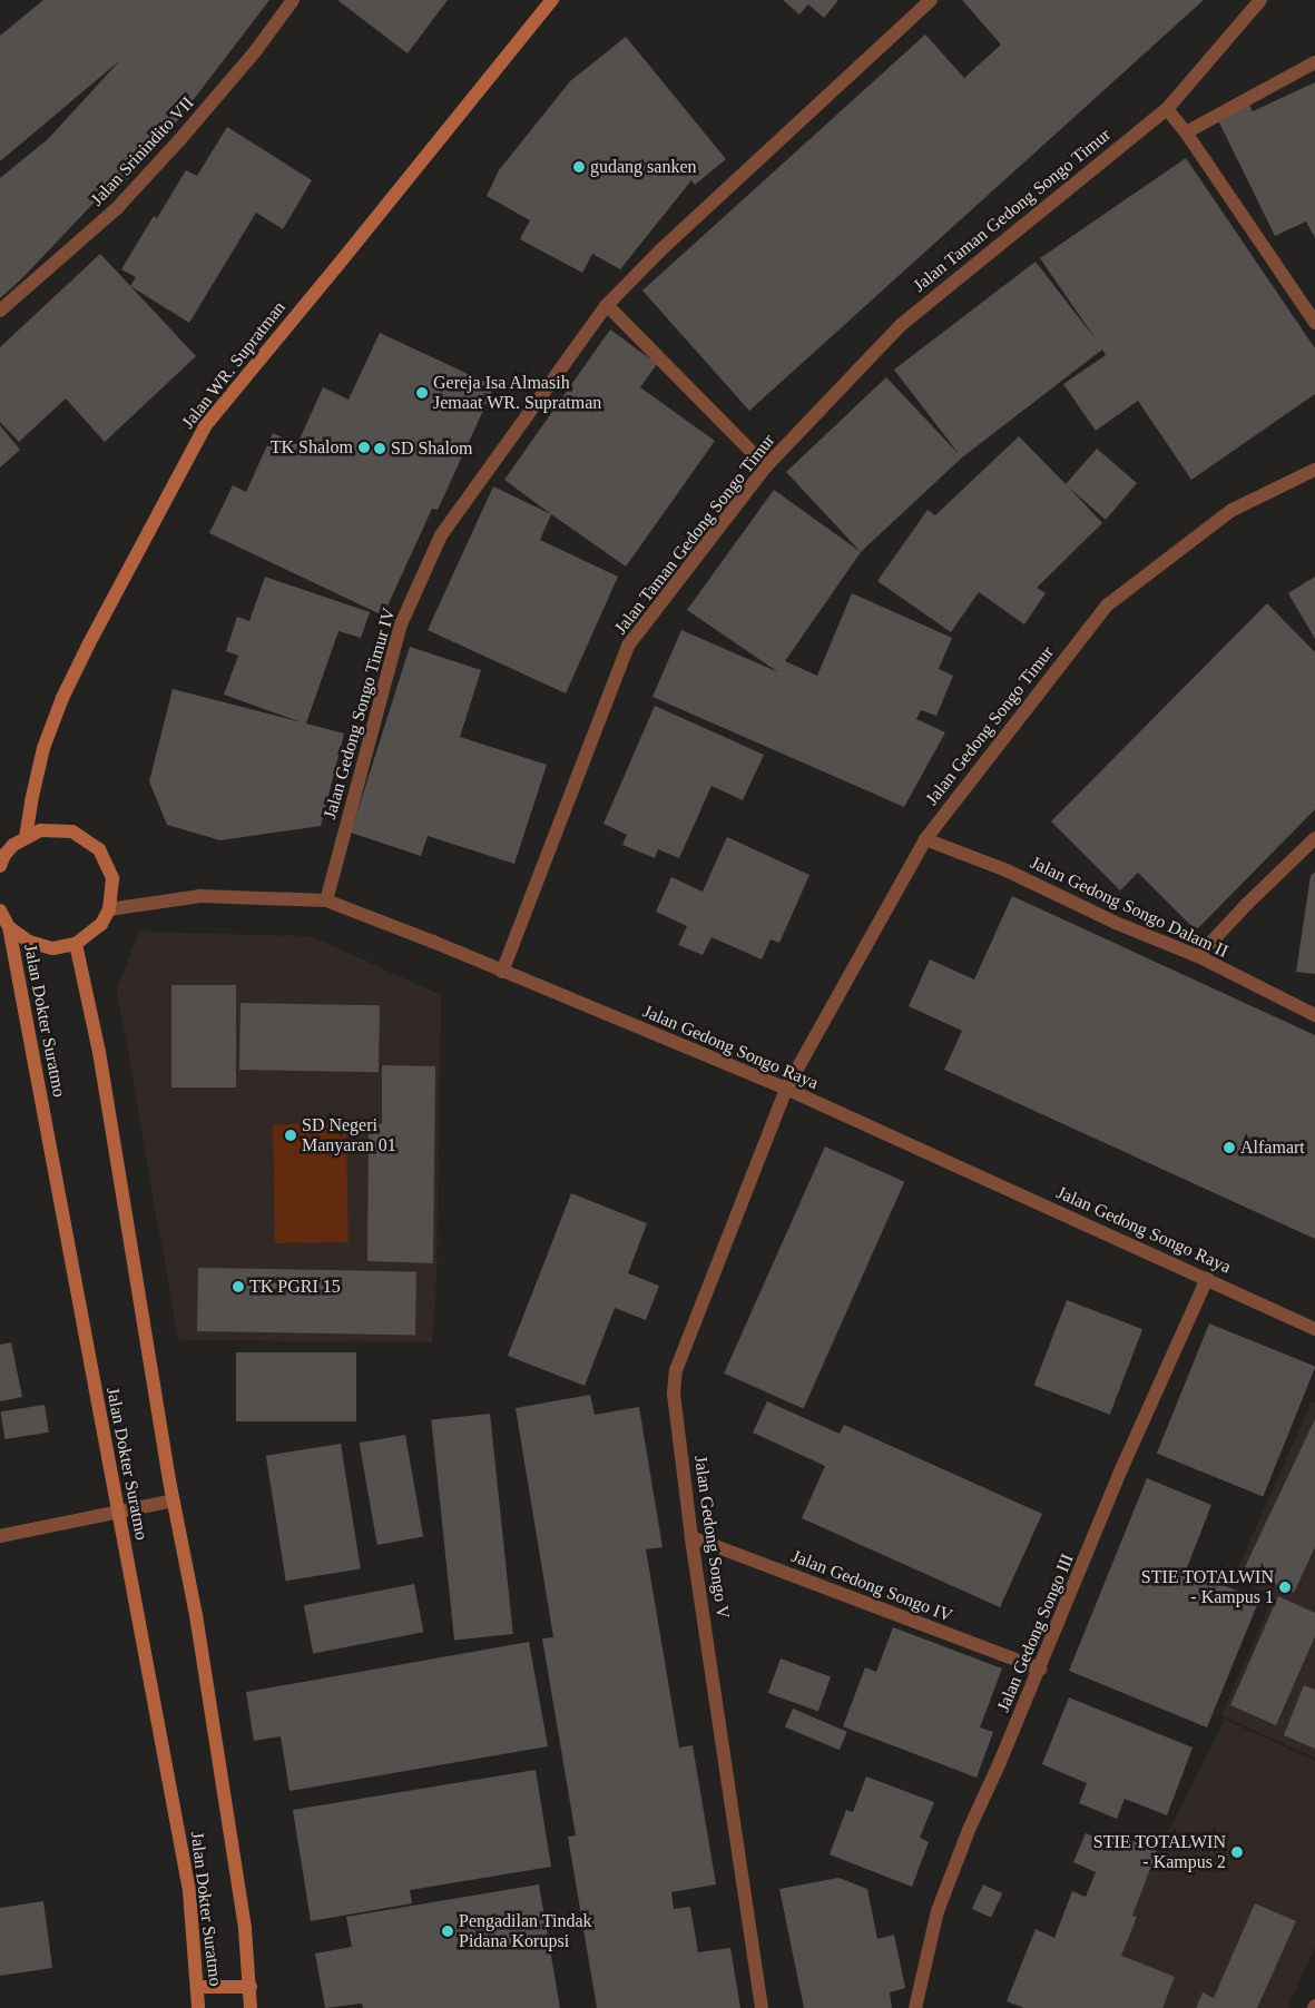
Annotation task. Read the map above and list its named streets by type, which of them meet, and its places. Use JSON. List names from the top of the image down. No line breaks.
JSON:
{"streets":{"street":["Jalan Srinindito VII","Jalan Taman Gedong Songo Timur","Jalan WR. Supratman","Jalan Gedong Songo Timur IV","Jalan Gedong Songo Timur","Jalan Gedong Songo Dalam II","Jalan Dokter Suratmo","Jalan Gedong Songo Raya","Jalan Gedong Songo V","Jalan Gedong Songo IV","Jalan Gedong Songo III"]},"crossings":[["Jalan Taman Gedong Songo Timur","Jalan Gedong Songo Raya"],["Jalan Gedong Songo Timur IV","Jalan Gedong Songo Raya"],["Jalan Gedong Songo Timur","Jalan Gedong Songo Dalam II"],["Jalan Gedong Songo Timur","Jalan Gedong Songo Raya"],["Jalan Gedong Songo Timur","Jalan Gedong Songo V"],["Jalan Gedong Songo Raya","Jalan Gedong Songo V"],["Jalan Gedong Songo Raya","Jalan Gedong Songo III"],["Jalan Gedong Songo V","Jalan Gedong Songo IV"],["Jalan Gedong Songo IV","Jalan Gedong Songo III"]],"places":["gudang sanken","Gereja Isa Almasih Jemaat WR. Supratman","TK Shalom","SD Shalom","SD Negeri Manyaran 01","Alfamart","TK PGRI 15","STIE TOTALWIN - Kampus 1","STIE TOTALWIN - Kampus 2","Pengadilan Tindak Pidana Korupsi"]}
